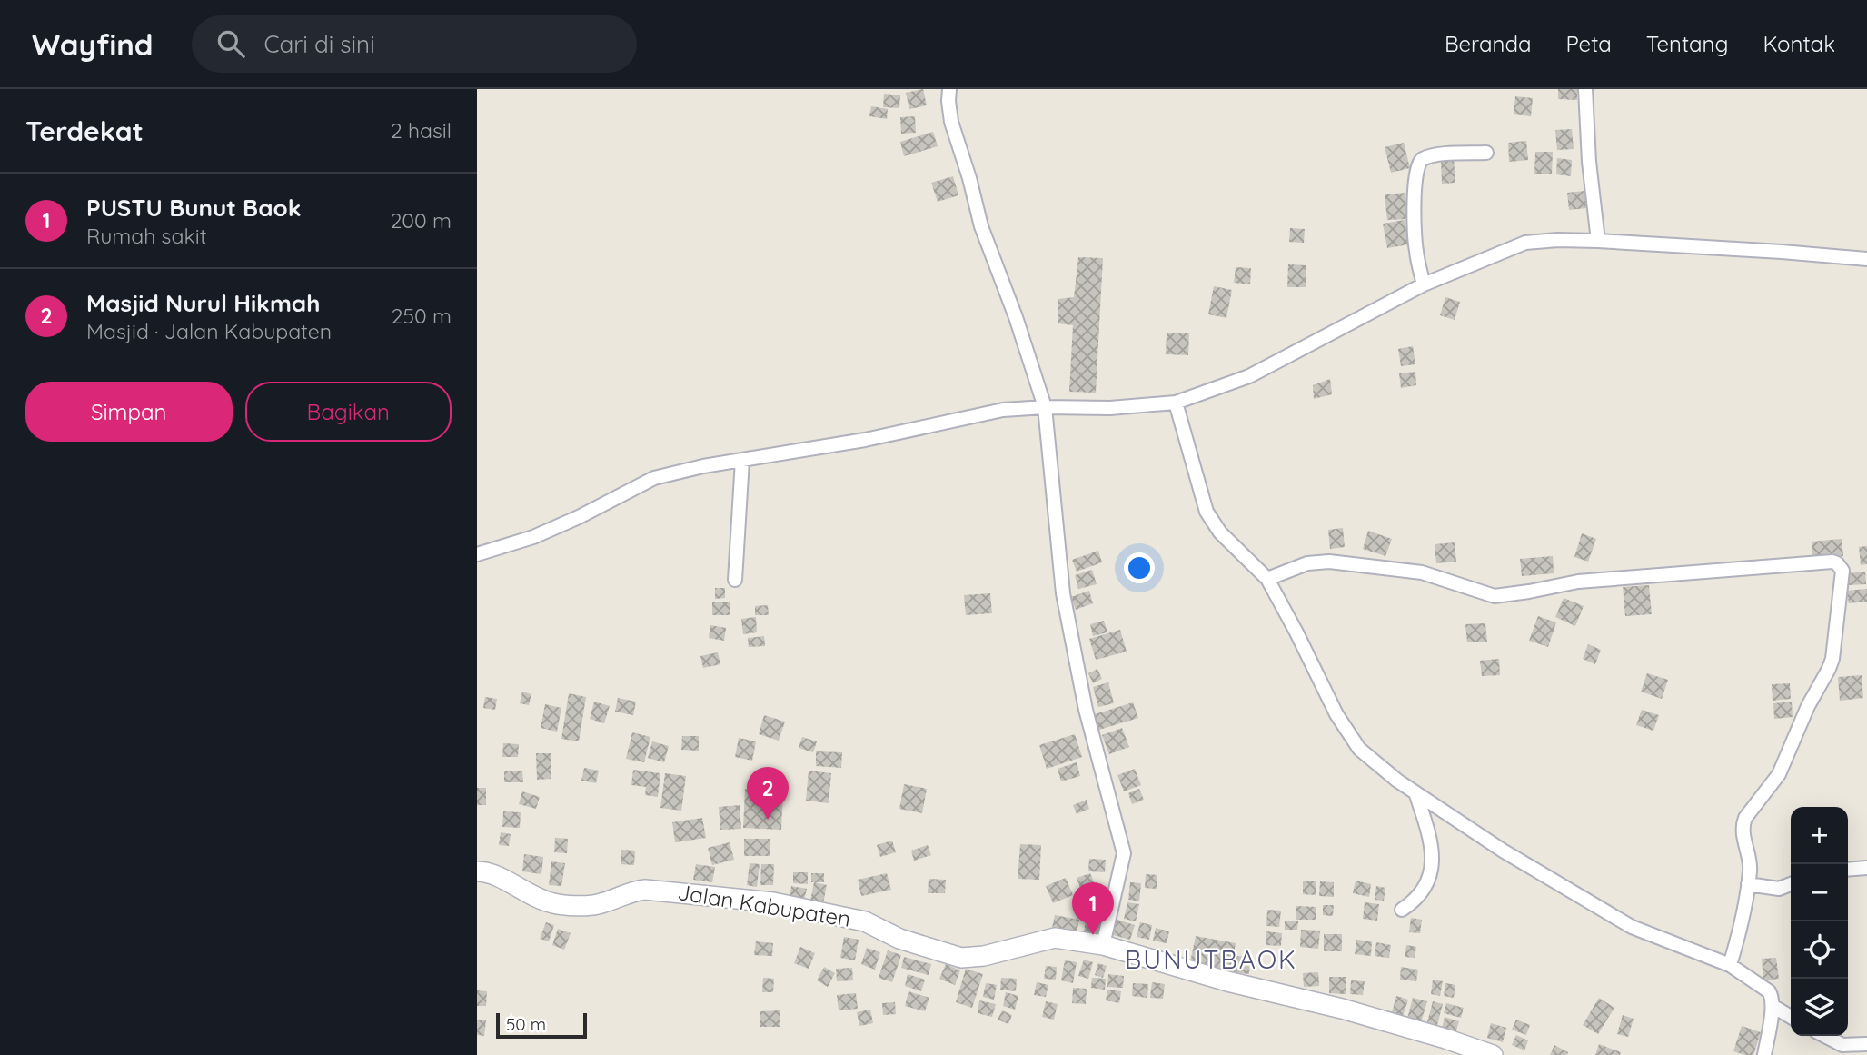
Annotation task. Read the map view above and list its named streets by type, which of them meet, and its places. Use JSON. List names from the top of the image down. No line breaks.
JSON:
{"streets":{"street":["Jalan Kabupaten"]},"districts":["BUNUTBAOK"],"scale_bar":"50 m","page":{"header":"Wayfind","search":"Cari di sini","nav":["Beranda","Peta","Tentang","Kontak"],"heading":["Terdekat","2 hasil"],"list":[{"mark":"1","name":"PUSTU Bunut Baok","note":"Rumah sakit","value":"200 m"},{"mark":"2","name":"Masjid Nurul Hikmah","note":"Masjid · Jalan Kabupaten","value":"250 m"}],"buttons":["Simpan","Bagikan"],"pins":["2","1"],"map_buttons":["+","−"],"scale":"50 m"}}
